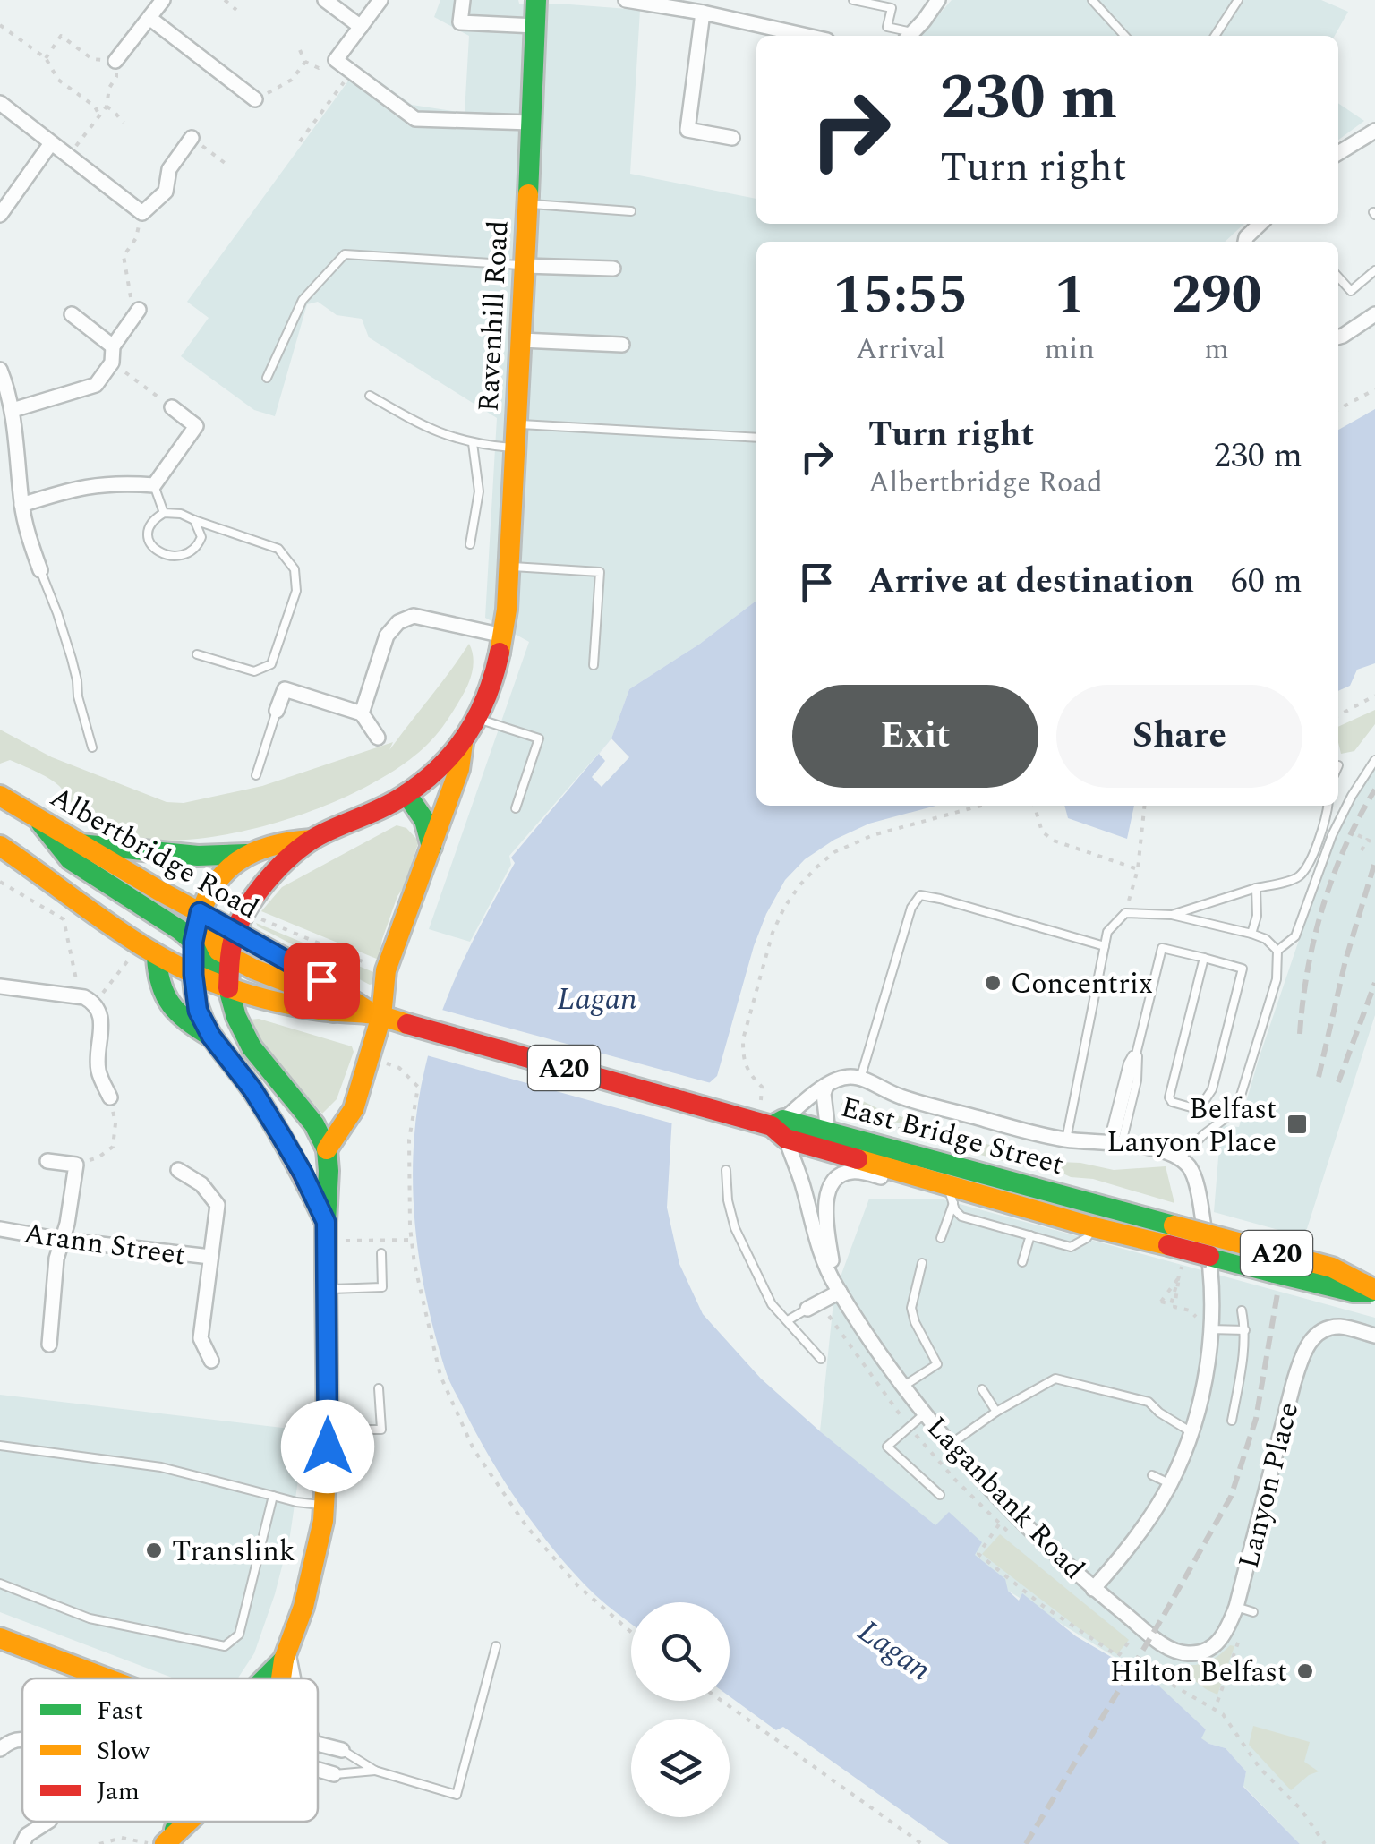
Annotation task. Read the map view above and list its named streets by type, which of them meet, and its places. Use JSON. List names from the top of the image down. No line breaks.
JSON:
{"streets":{"main road":["Ravenhill Road","Albertbridge Road","A20","East Bridge Street"],"street":["Arann Street","Lanyon Place","Laganbank Road"]},"crossings":[["Ravenhill Road","Albertbridge Road"],["Albertbridge Road","East Bridge Street"],["East Bridge Street","Laganbank Road"],["Lanyon Place","Laganbank Road"]],"water":["Lagan"],"places":{"other":["Concentrix","Translink","Hilton Belfast"],"transit":["Belfast Lanyon Place"]},"legend":["Fast","Slow","Jam"],"page":{"turn":["230 m","Turn right"],"eta":["15:55","Arrival","1","min","290","m"],"list":[{"name":"Turn right","note":"Albertbridge Road","value":"230 m"},{"name":"Arrive at destination","value":"60 m"}],"buttons":["Exit","Share"]}}
